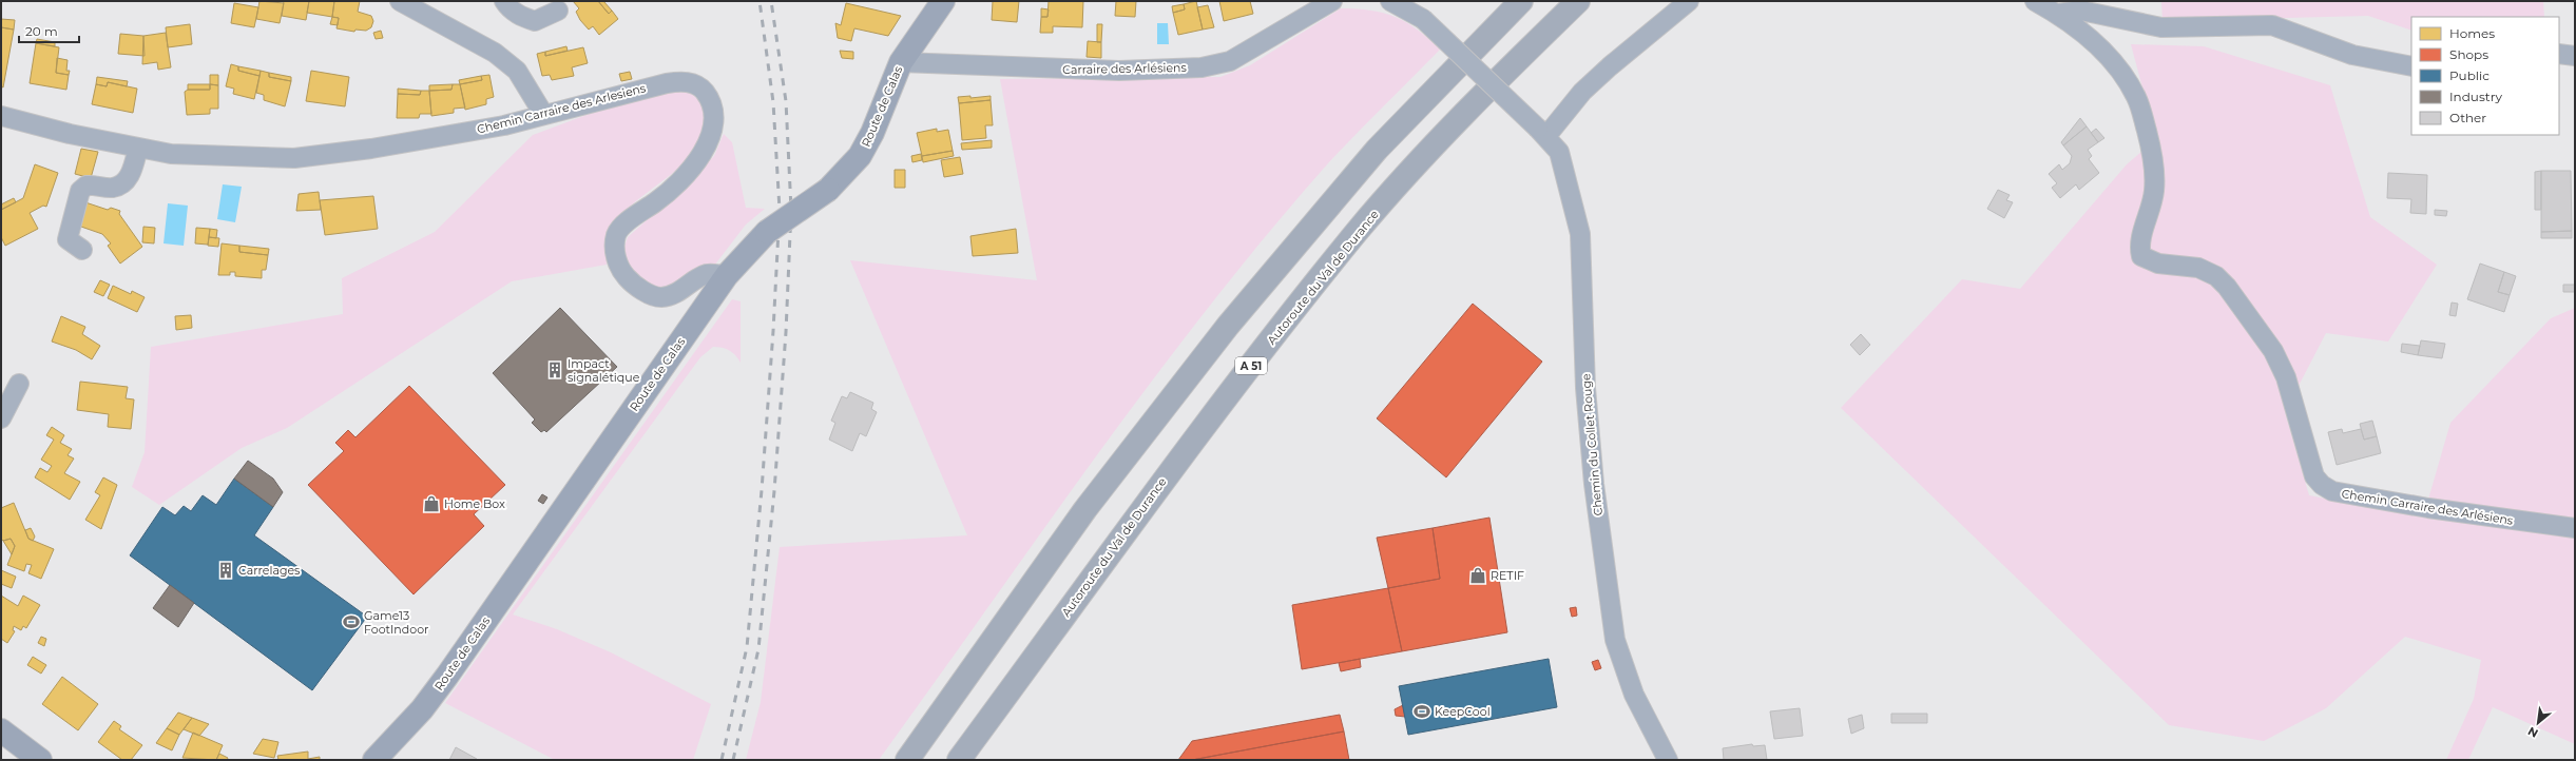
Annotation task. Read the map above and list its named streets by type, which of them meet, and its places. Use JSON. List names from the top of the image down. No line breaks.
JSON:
{"streets":{"highway":["Autoroute du Val de Durance","A 51"],"main road":["Route de Calas"],"street":["Carraire des Arlésiens","Chemin Carraire des Arlesiens","Chemin du Collet Rouge","Chemin Carraire des Arlésiens"]},"crossings":[["Carraire des Arlésiens","Route de Calas"],["Route de Calas","Chemin Carraire des Arlesiens"]],"places":{"building":["Impact signalétique","Carrelages"],"shop":["Home Box","RETIF"],"sports":["Game13 FootIndoor","KeepCool"]},"legend":["Homes","Shops","Public","Industry","Other"],"scale_bar":"20 m","north":"bottom left"}
